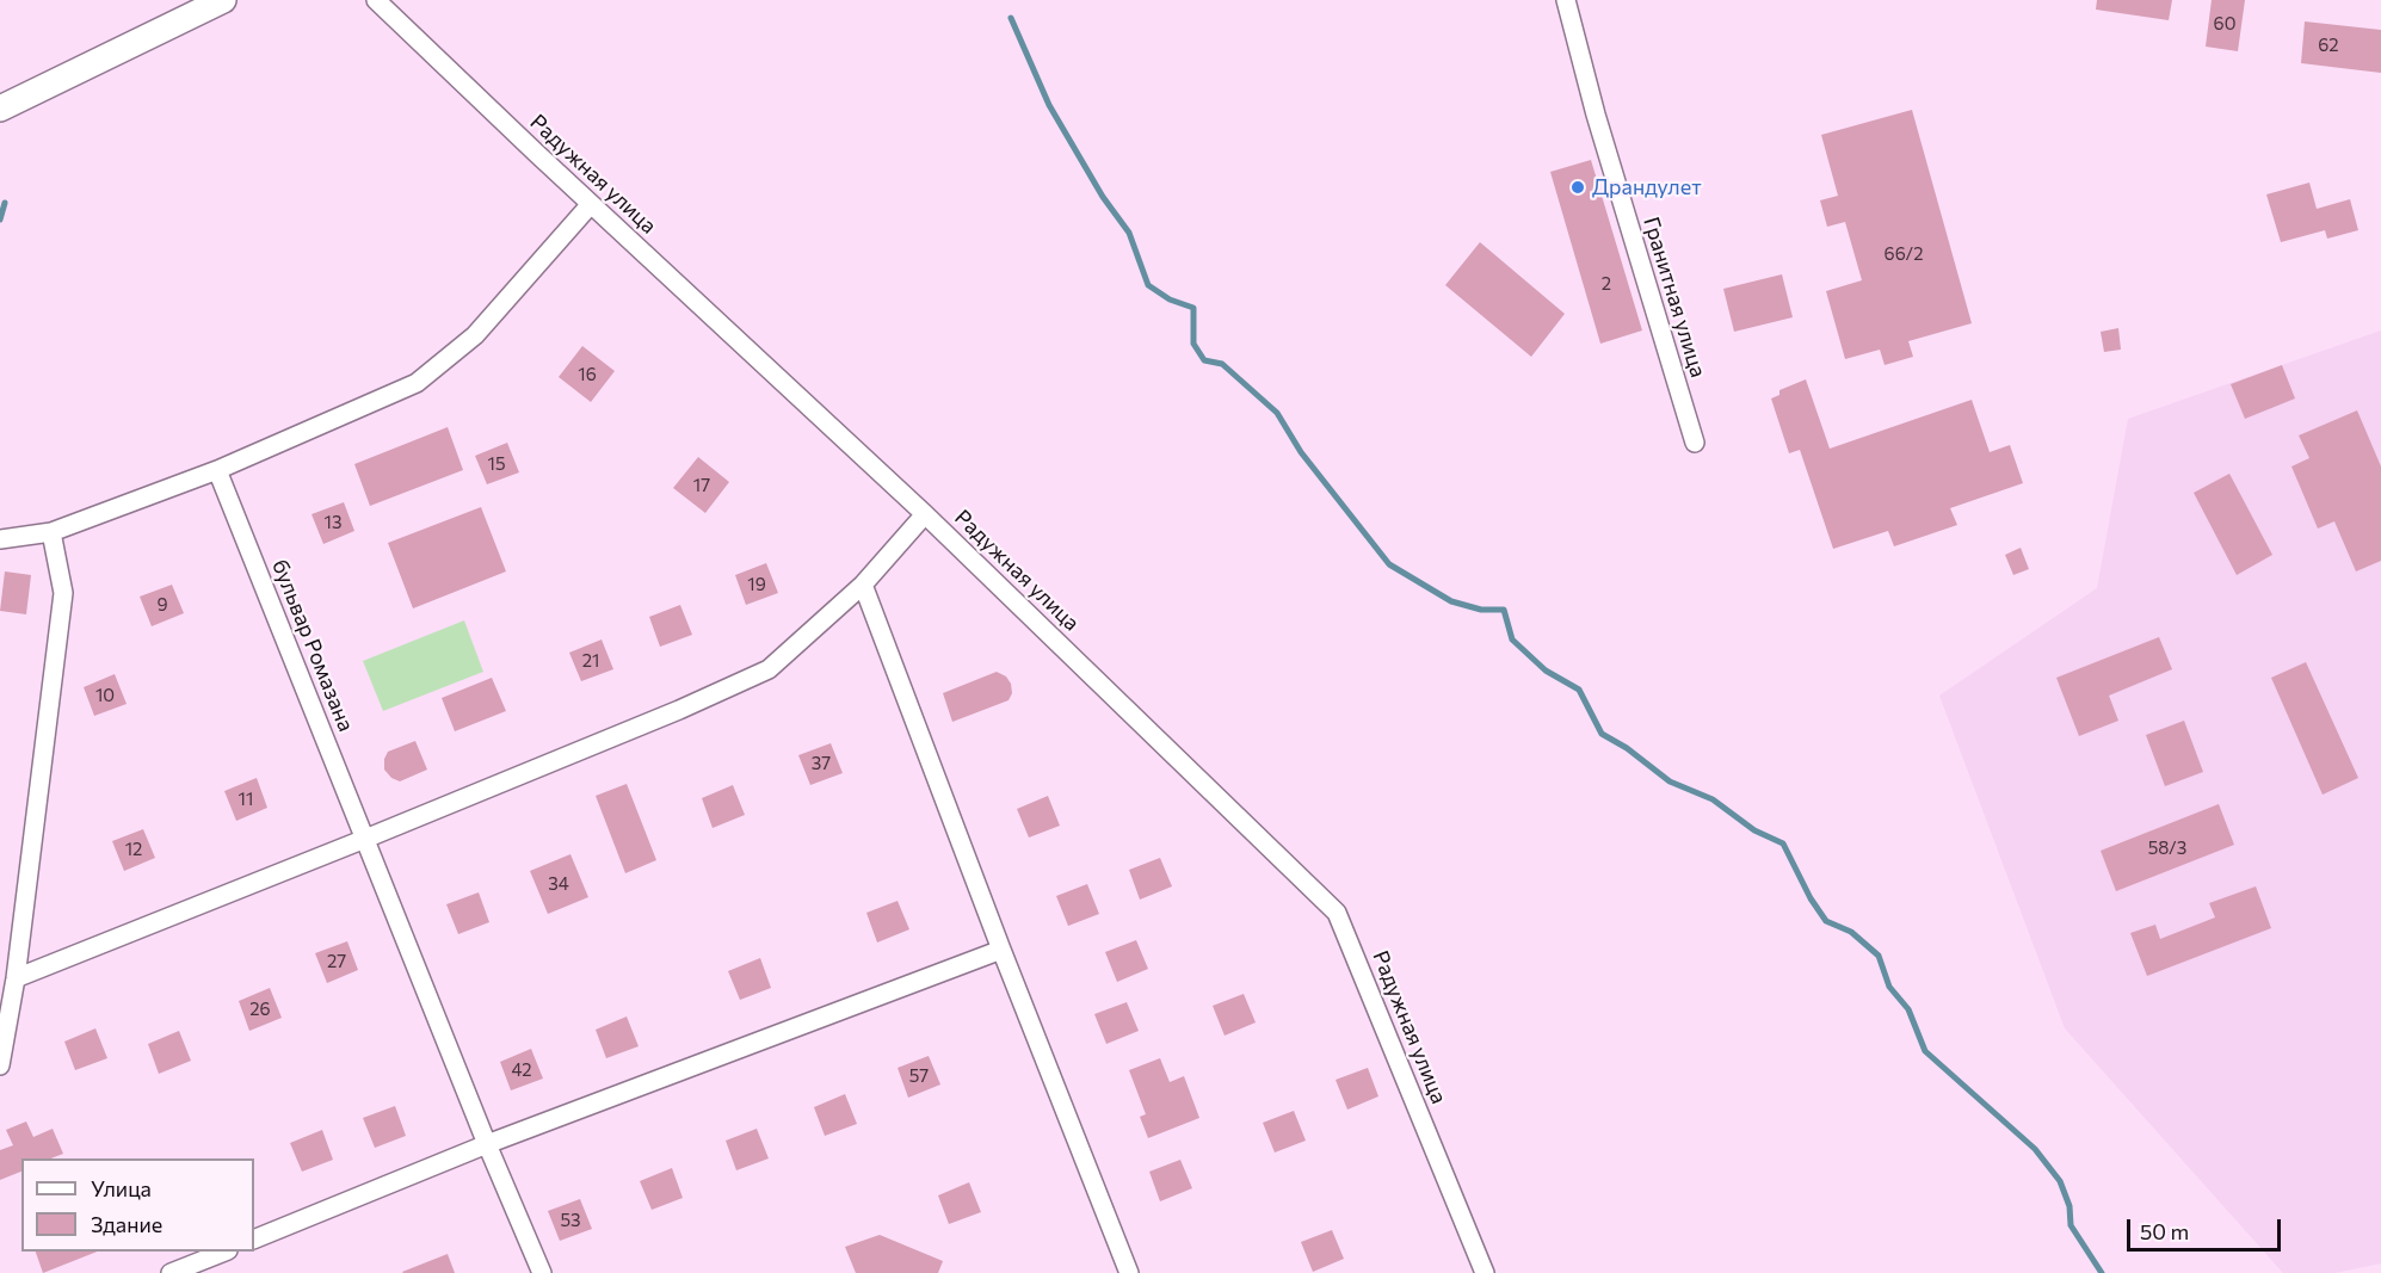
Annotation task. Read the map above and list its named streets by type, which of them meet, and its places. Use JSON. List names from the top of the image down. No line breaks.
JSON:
{"streets":{"street":["Радужная улица","Гранитная улица","бульвар Ромазана"]},"places":["Драндулет"],"house_numbers":["60","62","66/2","2","16","15","17","13","19","9","21","10","37","11","58/3","12","34","27","26","42","57","53"],"legend":["Улица","Здание"],"scale_bar":"50 m"}
